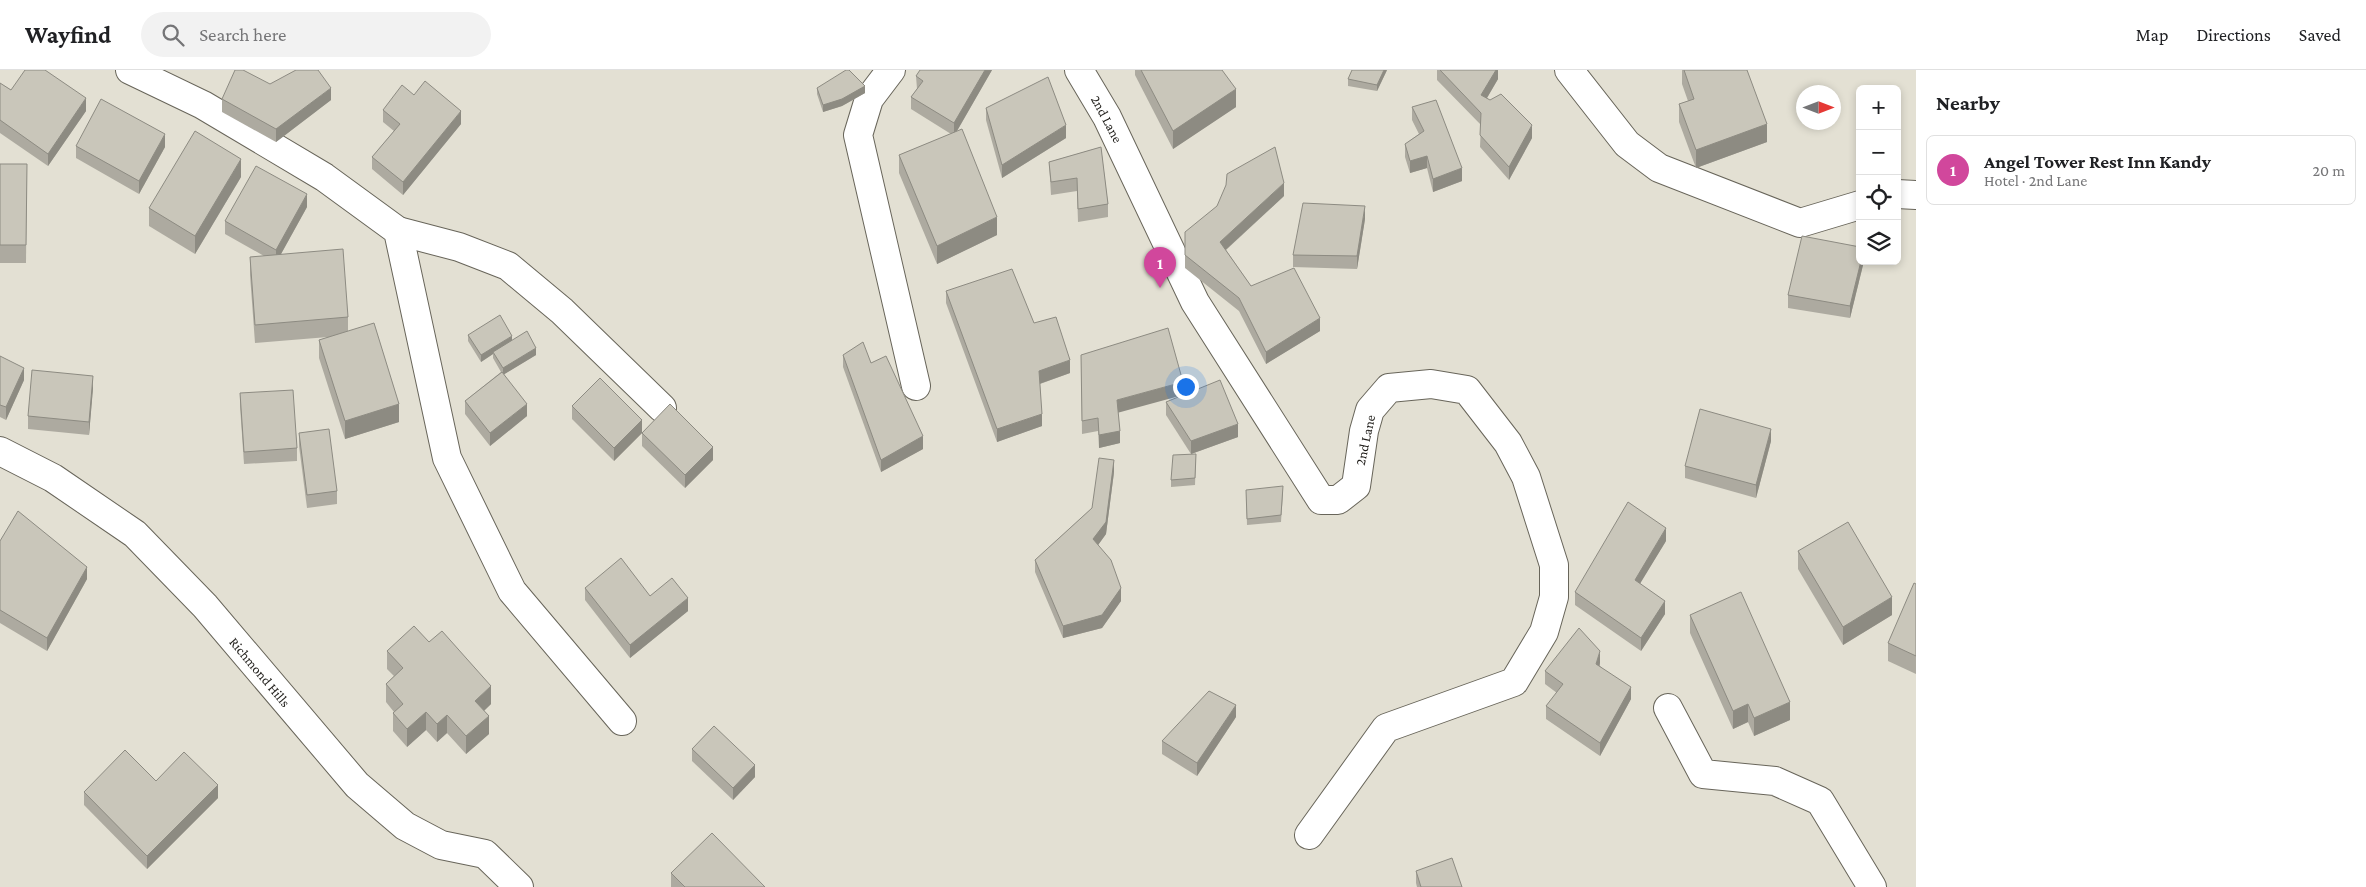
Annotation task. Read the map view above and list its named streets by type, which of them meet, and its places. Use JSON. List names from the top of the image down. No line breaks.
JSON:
{"streets":{"street":["2nd Lane","Richmond Hills"]},"north":"right","page":{"header":"Wayfind","search":"Search here","nav":["Map","Directions","Saved"],"heading":"Nearby","map_buttons":["+","−"],"list":[{"mark":"1","name":"Angel Tower Rest Inn Kandy","note":"Hotel · 2nd Lane","value":"20 m"}],"pins":"1"}}
